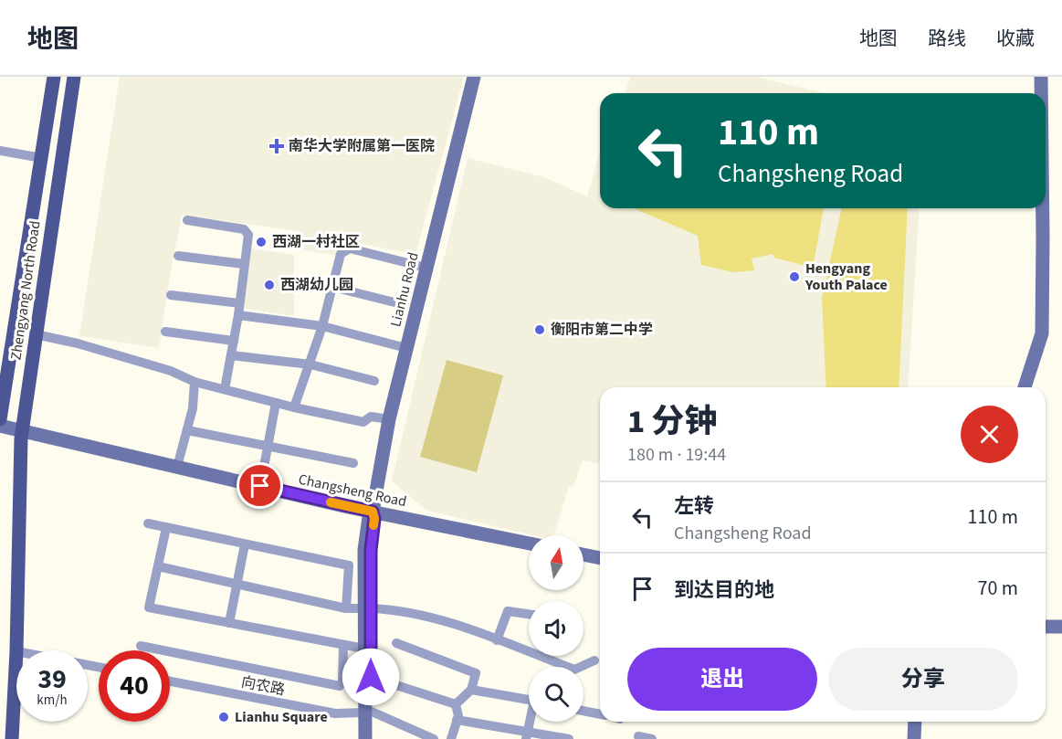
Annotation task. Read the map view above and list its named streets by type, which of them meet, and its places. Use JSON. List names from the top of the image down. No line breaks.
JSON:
{"streets":{"main road":["Zhengyang North Road"],"street":["Lianhu Road","Changsheng Road","向农路"]},"crossings":[["Lianhu Road","Changsheng Road"],["Lianhu Road","向农路"],["Zhengyang North Road","Changsheng Road"]],"places":{"health":["南华大学附属第一医院"],"other":["西湖一村社区","Hengyang Youth Palace","西湖幼儿园","衡阳市第二中学","Lianhu Square"]},"north":"top","page":{"header":"地图","nav":["地图","路线","收藏"],"turn":["110 m","Changsheng Road"],"heading":["1 分钟","180 m · 19:44"],"list":[{"name":"左转","note":"Changsheng Road","value":"110 m"},{"name":"到达目的地","value":"70 m"}],"buttons":["退出","分享"],"speed":"39 km/h","limit":"40"}}
